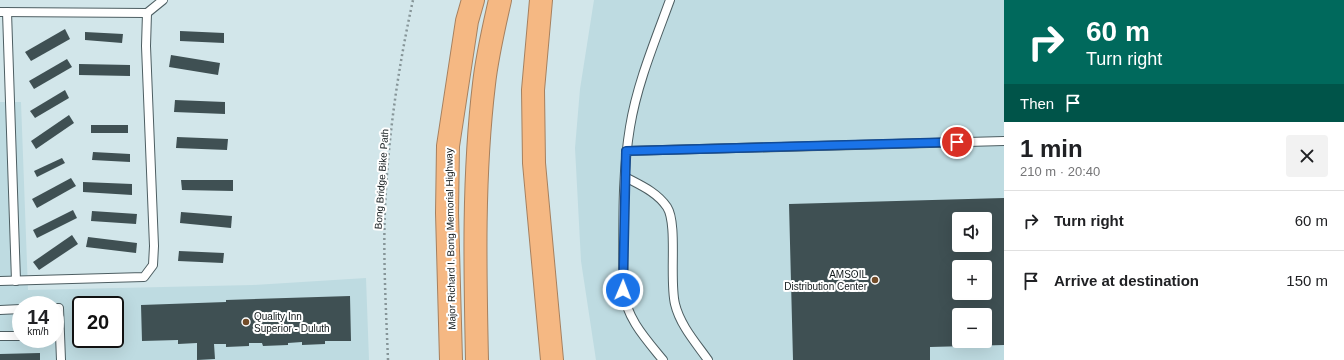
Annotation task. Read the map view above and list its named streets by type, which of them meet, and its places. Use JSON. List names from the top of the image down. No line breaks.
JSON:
{"streets":{"highway":["Major Richard I. Bong Memorial Highway"],"path":["Bong Bridge Bike Path"]},"places":["AMSOIL Distribution Center","Quality Inn Superior - Duluth"],"page":{"turn":["60 m","Turn right"],"then":"Then","heading":["1 min","210 m · 20:40"],"list":[{"name":"Turn right","value":"60 m"},{"name":"Arrive at destination","value":"150 m"}],"map_buttons":["+","−"],"speed":"14 km/h","limit":"20"}}
